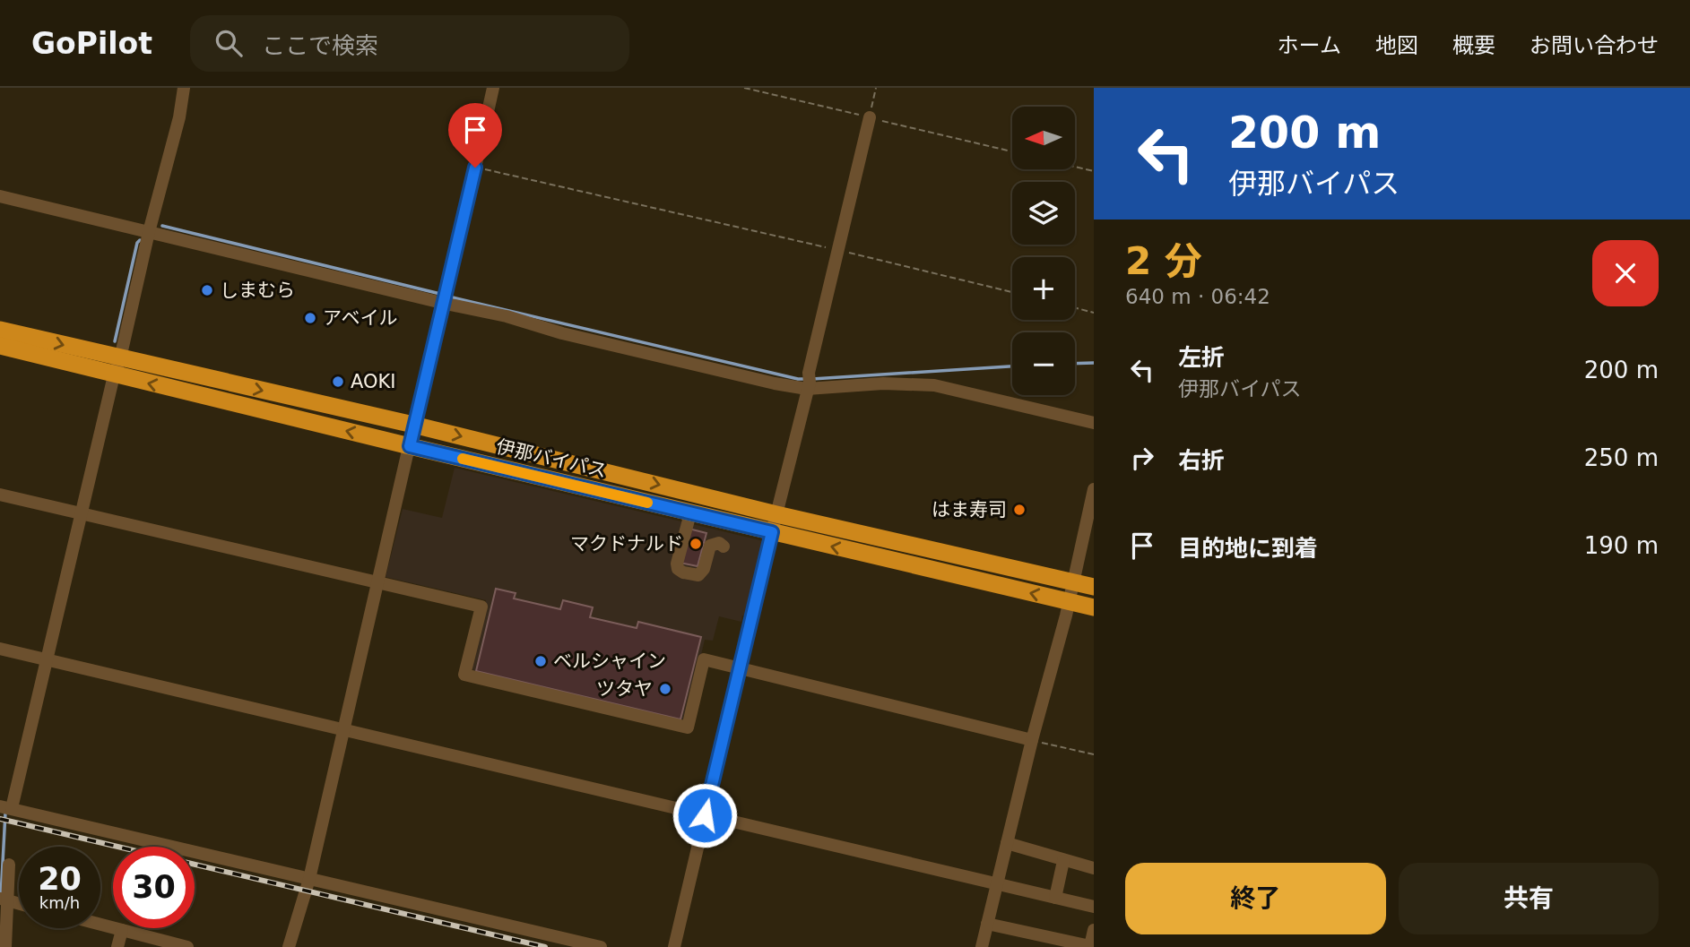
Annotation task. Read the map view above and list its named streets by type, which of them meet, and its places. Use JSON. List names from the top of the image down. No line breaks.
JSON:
{"streets":{"highway":["伊那バイパス"]},"places":["しまむら","アベイル","AOKI","はま寿司","マクドナルド","ベルシャイン","ツタヤ"],"north":"left","page":{"header":"GoPilot","search":"ここで検索","nav":["ホーム","地図","概要","お問い合わせ"],"turn":["200 m","伊那バイパス"],"map_buttons":["+","−"],"heading":["2 分","640 m · 06:42"],"list":[{"name":"左折","note":"伊那バイパス","value":"200 m"},{"name":"右折","value":"250 m"},{"name":"目的地に到着","value":"190 m"}],"speed":"20 km/h","limit":"30","buttons":["終了","共有"]}}
